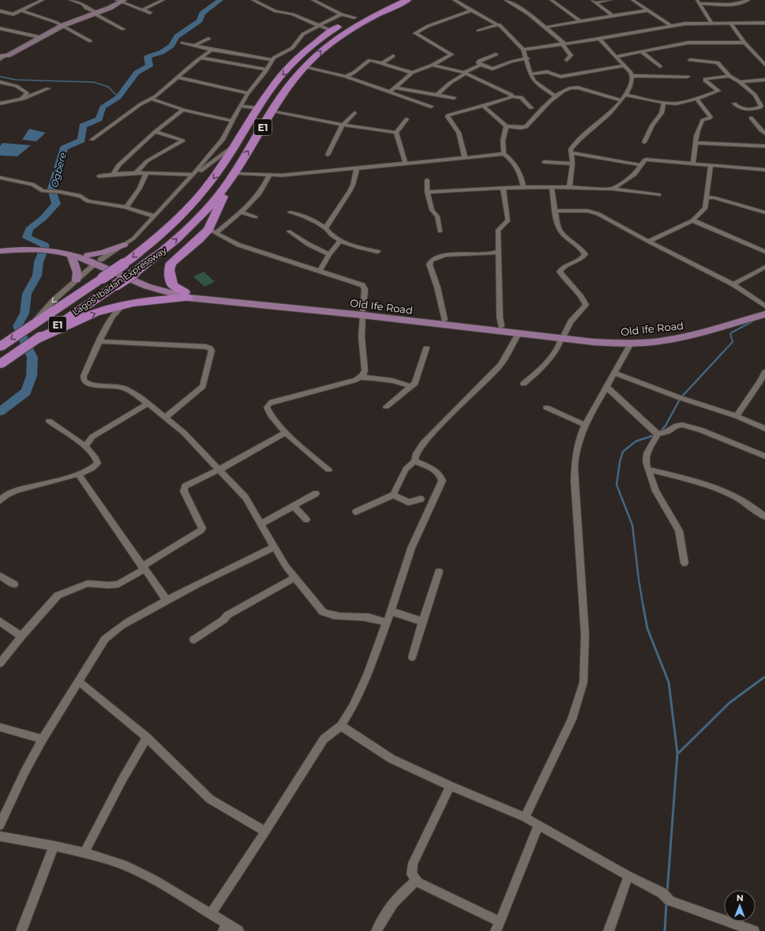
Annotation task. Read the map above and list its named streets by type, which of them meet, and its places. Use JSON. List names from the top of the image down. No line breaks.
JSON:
{"streets":{"highway":["E1","Lagos-Ibadan Expressway"],"main road":["Old Ife Road"]},"water":["Ogbere"],"north":"top"}
